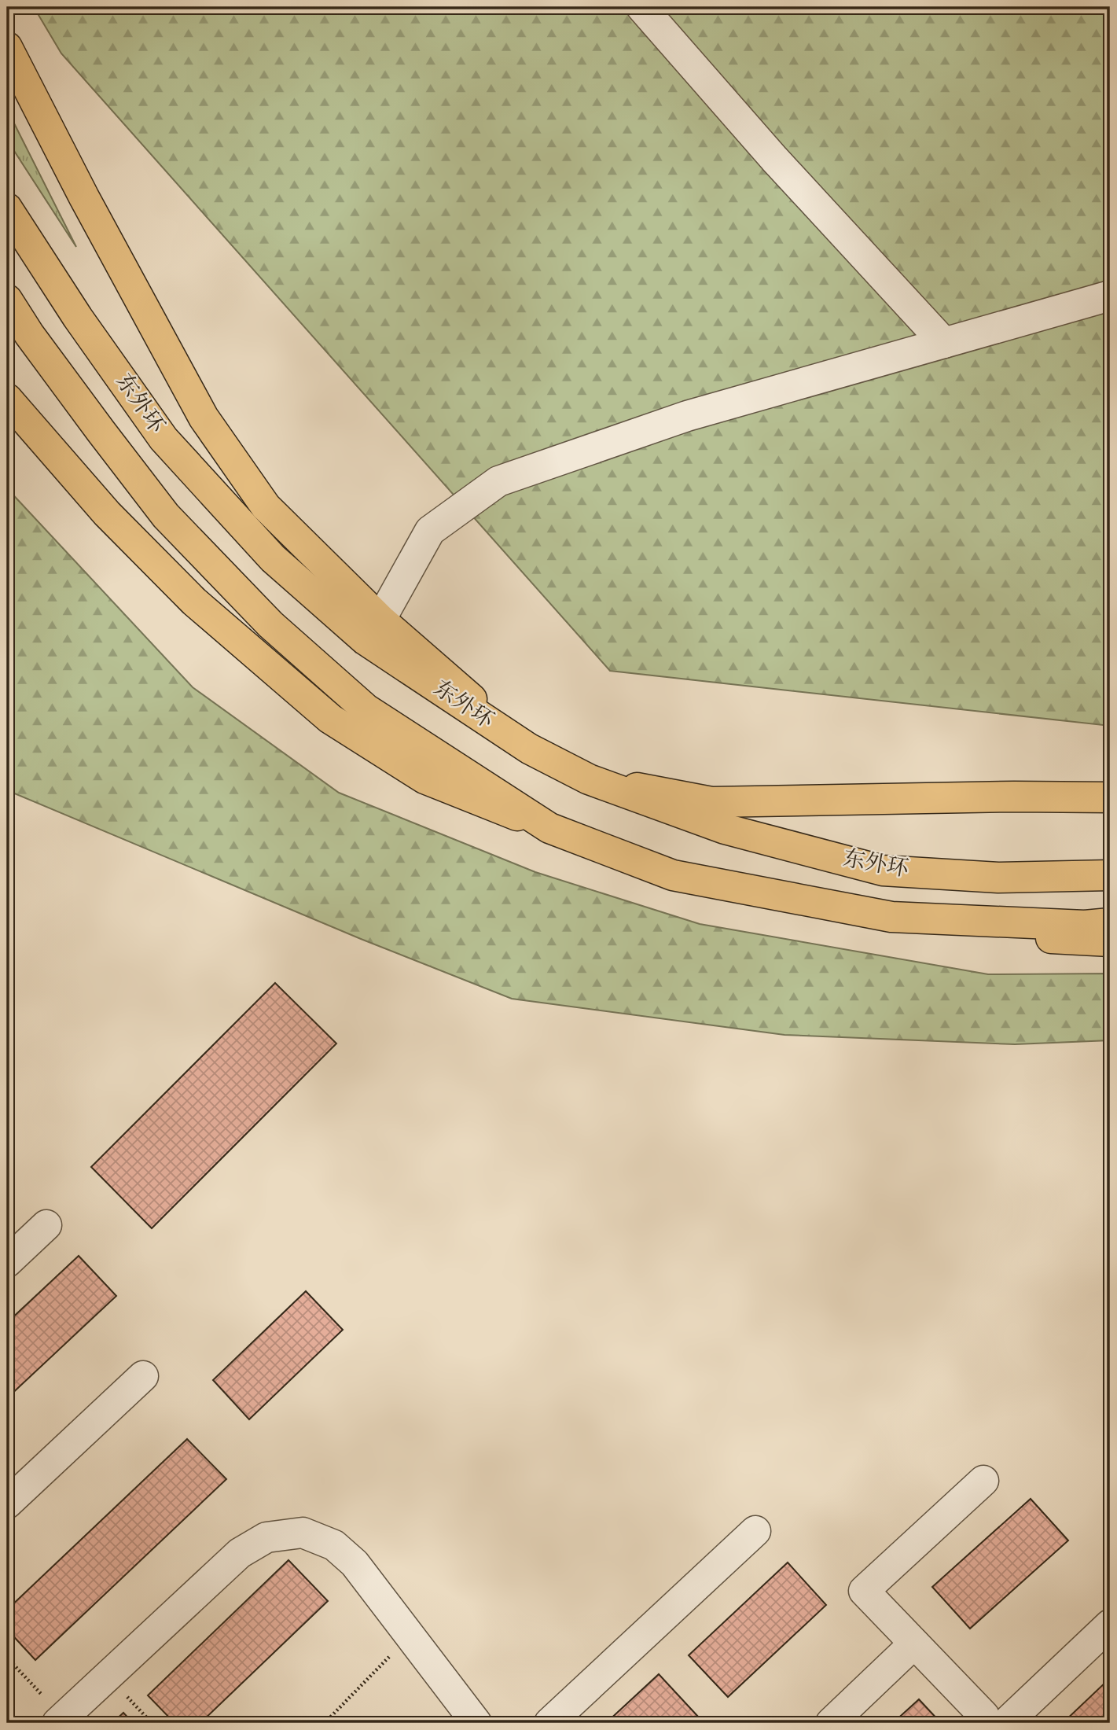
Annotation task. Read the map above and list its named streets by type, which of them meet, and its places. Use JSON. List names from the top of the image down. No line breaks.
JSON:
{"streets":{"main road":["东外环"]}}
